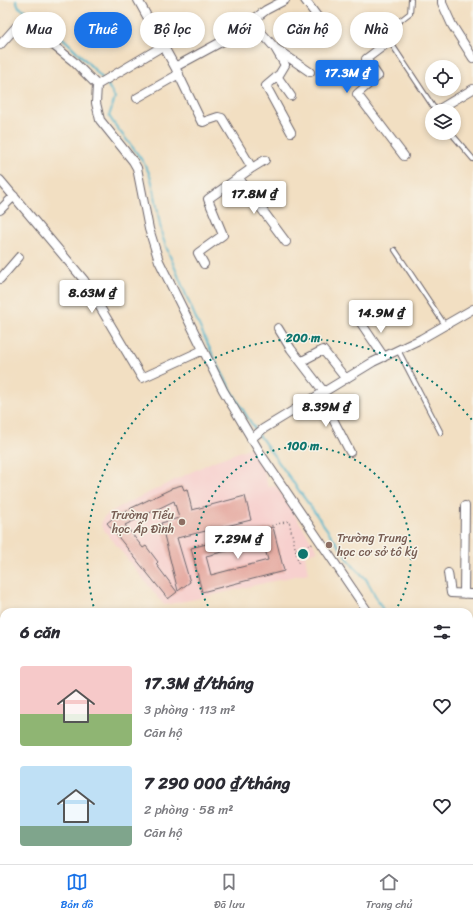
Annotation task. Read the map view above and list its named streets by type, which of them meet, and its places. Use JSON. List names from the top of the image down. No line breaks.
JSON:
{"places":["Trường Tiểu học Ấp Đình","Trường Trung học cơ sở tô ký"],"page":{"chip":["Mua","Thuê","Bộ lọc","Mới","Căn hộ","Nhà"],"price":["17.3M ₫","17.8M ₫","8.63M ₫","14.9M ₫","8.39M ₫","7.29M ₫"],"heading":"6 căn","list":[{"name":"17.3M ₫/tháng","note":"3 phòng · 113 m² · Căn hộ"},{"name":"7 290 000 ₫/tháng","note":"2 phòng · 58 m² · Căn hộ"}],"tabs":["Bản đồ","Đã lưu","Trang chủ"]},"rings":["200 m","100 m"]}
